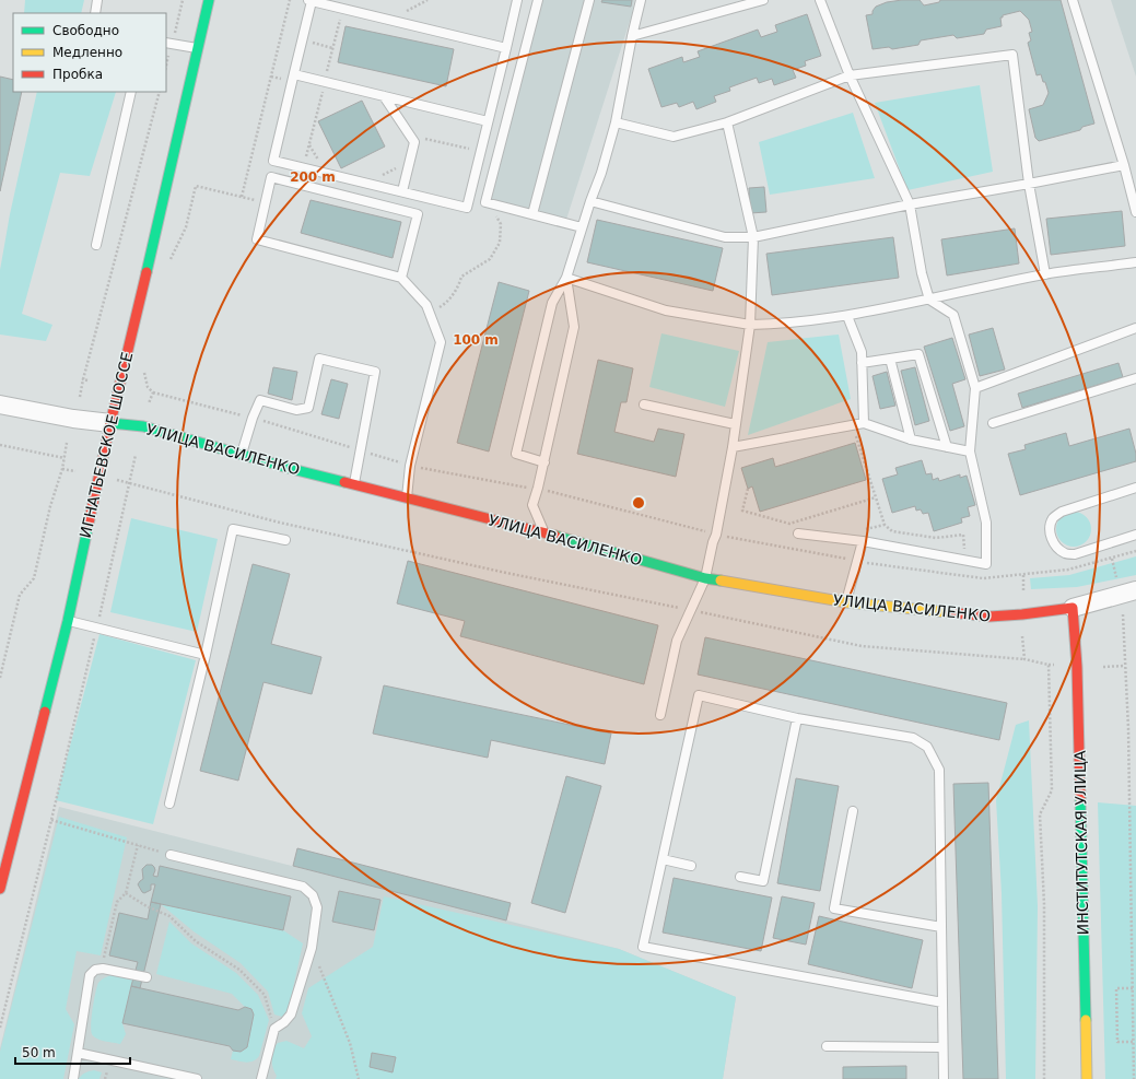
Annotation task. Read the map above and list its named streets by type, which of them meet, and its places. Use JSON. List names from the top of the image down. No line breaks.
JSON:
{"streets":{"main road":["ИГНАТЬЕВСКОЕ ШОССЕ","УЛИЦА ВАСИЛЕНКО","ИНСТИТУТСКАЯ УЛИЦА"]},"crossings":[["ИГНАТЬЕВСКОЕ ШОССЕ","УЛИЦА ВАСИЛЕНКО"],["УЛИЦА ВАСИЛЕНКО","ИНСТИТУТСКАЯ УЛИЦА"]],"legend":["Свободно","Медленно","Пробка"],"scale_bar":"50 m","rings":["200 m","100 m"]}
